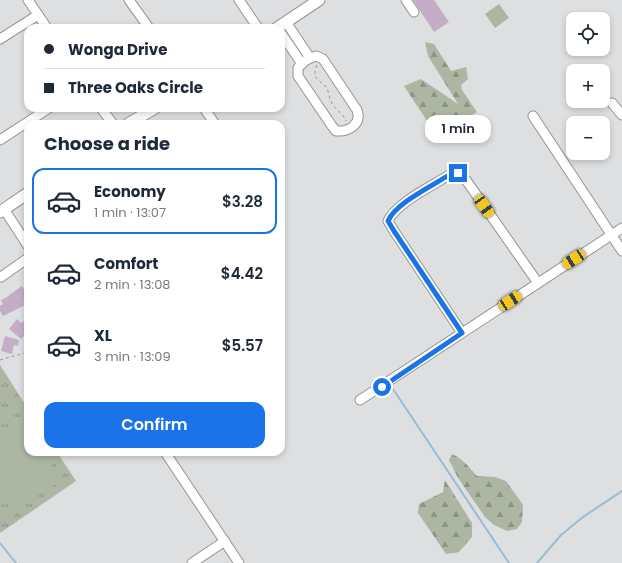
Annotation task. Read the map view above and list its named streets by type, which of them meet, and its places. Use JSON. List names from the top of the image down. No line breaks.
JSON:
{"page":{"map_buttons":["+","−"],"banner":["Wonga Drive","Three Oaks Circle"],"bubble":"1 min","heading":"Choose a ride","list":[{"name":"Economy","note":"1 min · 13:07","value":"$3.28"},{"name":"Comfort","note":"2 min · 13:08","value":"$4.42"},{"name":"XL","note":"3 min · 13:09","value":"$5.57"}],"buttons":"Confirm"}}
